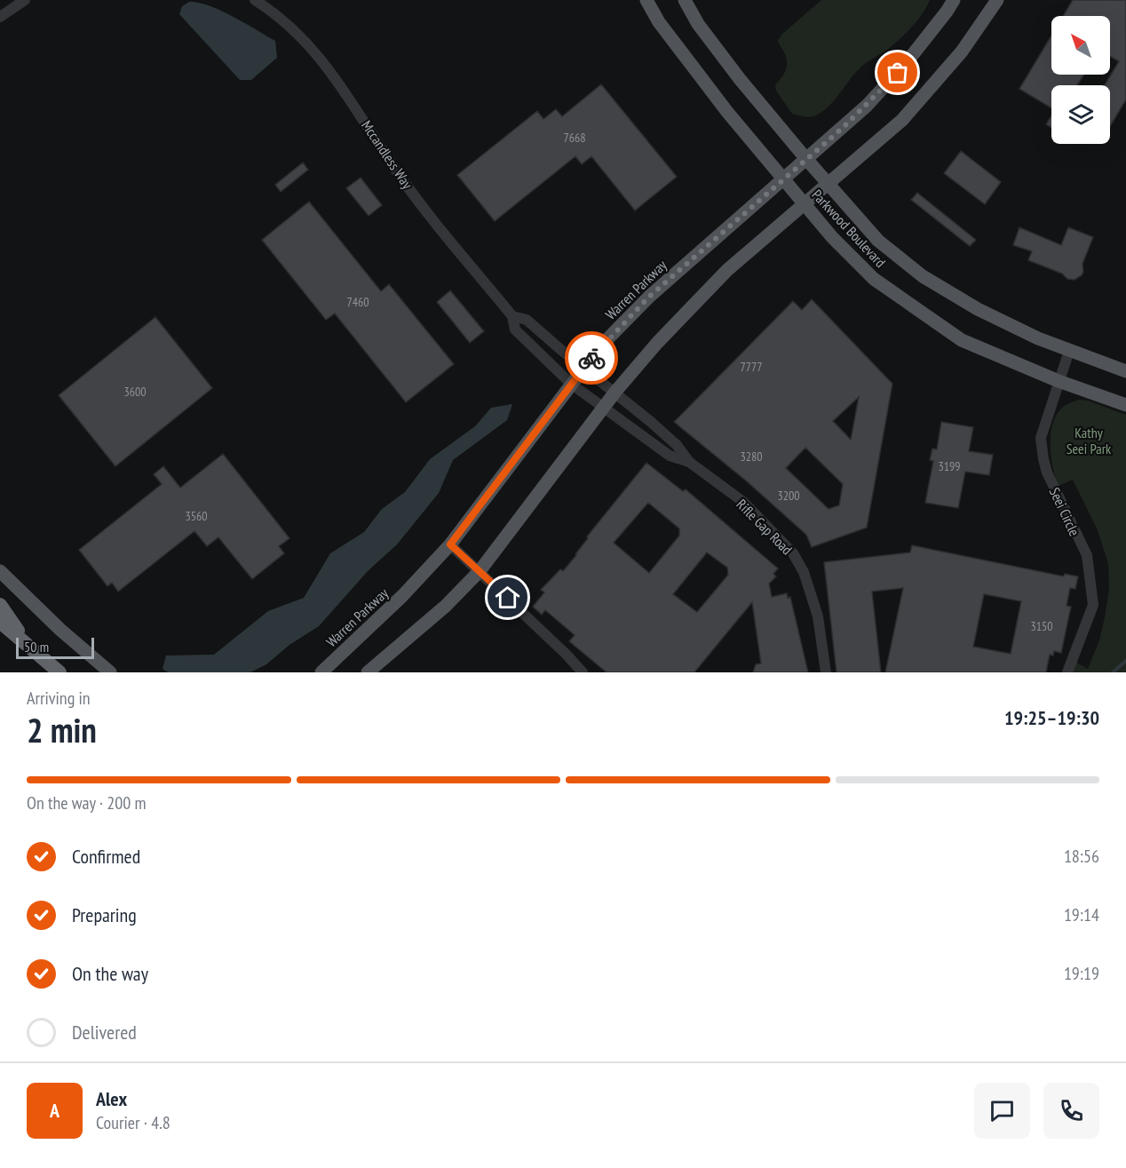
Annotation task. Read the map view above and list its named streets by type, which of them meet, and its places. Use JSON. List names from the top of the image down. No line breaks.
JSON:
{"streets":{"main road":["Parkwood Boulevard","Warren Parkway"],"street":["Mccandless Way","Seei Circle","Rifle Gap Road"]},"crossings":[["Mccandless Way","Warren Parkway"],["Mccandless Way","Rifle Gap Road"],["Parkwood Boulevard","Warren Parkway"],["Parkwood Boulevard","Seei Circle"],["Warren Parkway","Rifle Gap Road"]],"parks":["Kathy Seei Park"],"house_numbers":["7668","7460","7777","3600","3280","3199","3200","3560","3150"],"scale_bar":"50 m","north":"top left","page":{"scale":"50 m","heading":["2 min","Arriving in","19:25–19:30"],"panel":["Alex","Courier · 4.8"],"bar":"On the way · 200 m","list":[["Confirmed","18:56"],["Preparing","19:14"],["On the way","19:19"],"Delivered"],"round":"A"}}
